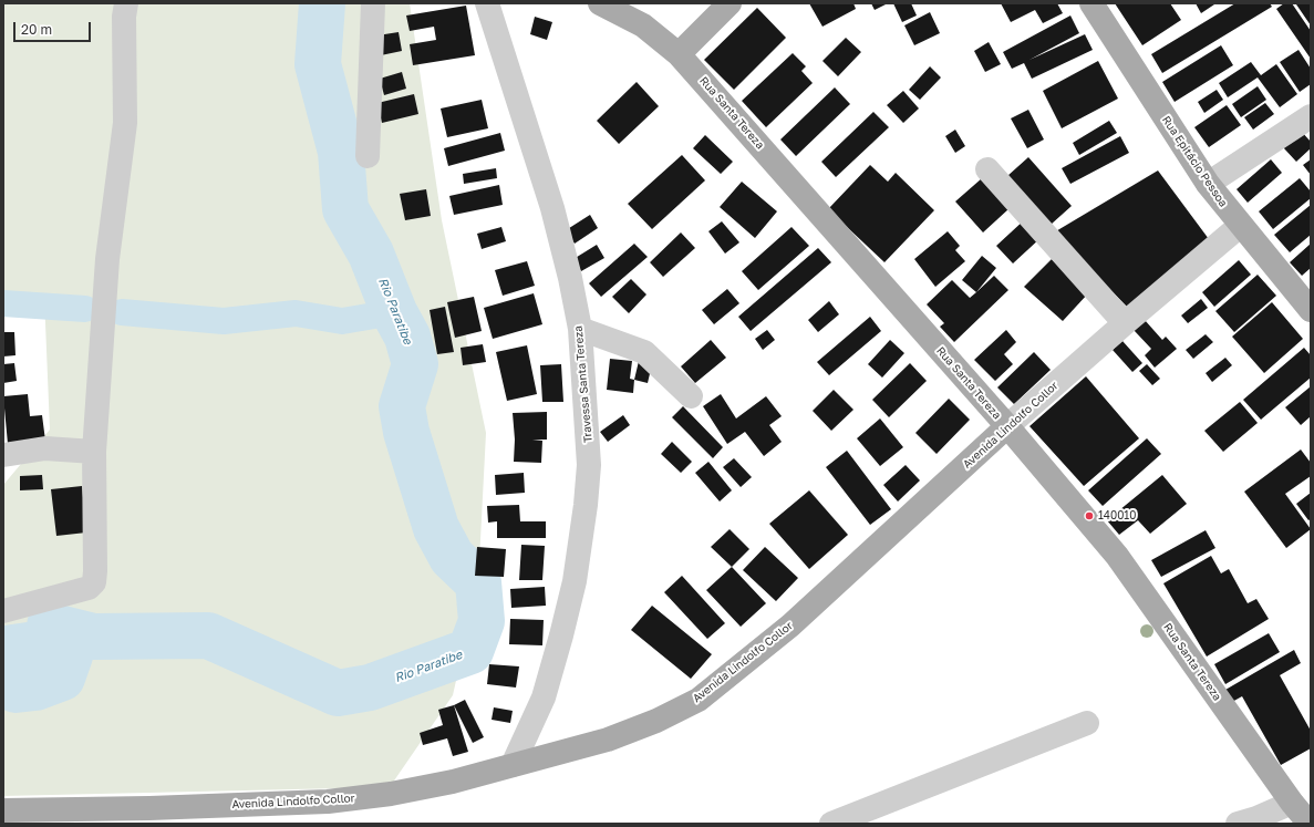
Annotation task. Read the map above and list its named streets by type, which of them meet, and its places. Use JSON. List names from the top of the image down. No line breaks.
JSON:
{"streets":{"main road":["Rua Santa Tereza","Rua Epitácio Pessoa","Avenida Lindolfo Collor"],"street":["Travessa Santa Tereza"]},"crossings":[["Rua Santa Tereza","Avenida Lindolfo Collor"],["Rua Epitácio Pessoa","Avenida Lindolfo Collor"],["Travessa Santa Tereza","Avenida Lindolfo Collor"]],"water":["Rio Paratibe"],"places":["140010"],"scale_bar":"20 m"}
